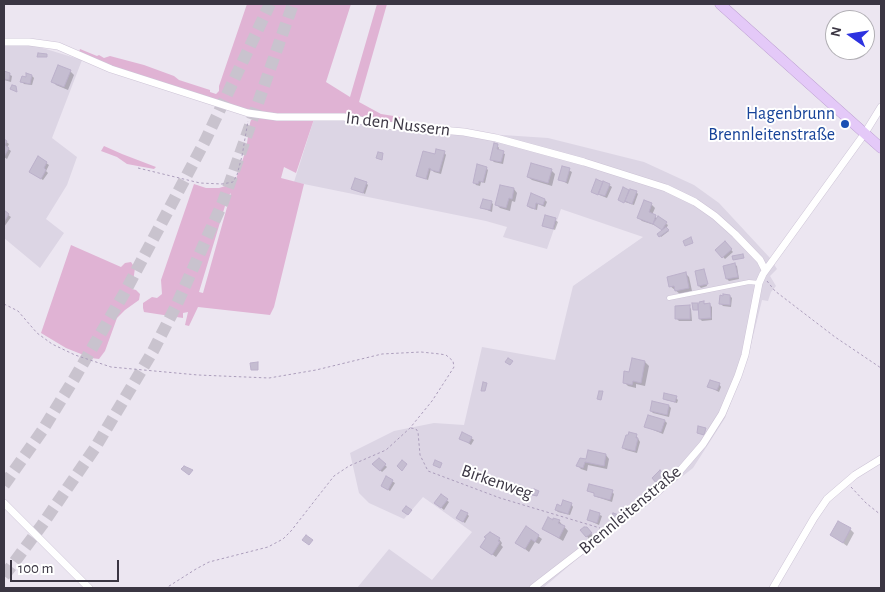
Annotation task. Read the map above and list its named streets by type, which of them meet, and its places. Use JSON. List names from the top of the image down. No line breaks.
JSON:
{"streets":{"street":["In den Nussern","Brennleitenstraße"],"path":["Birkenweg"]},"crossings":[["In den Nussern","Brennleitenstraße"],["Birkenweg","Brennleitenstraße"]],"places":["Hagenbrunn Brennleitenstraße"],"scale_bar":"100 m","north":"left"}
